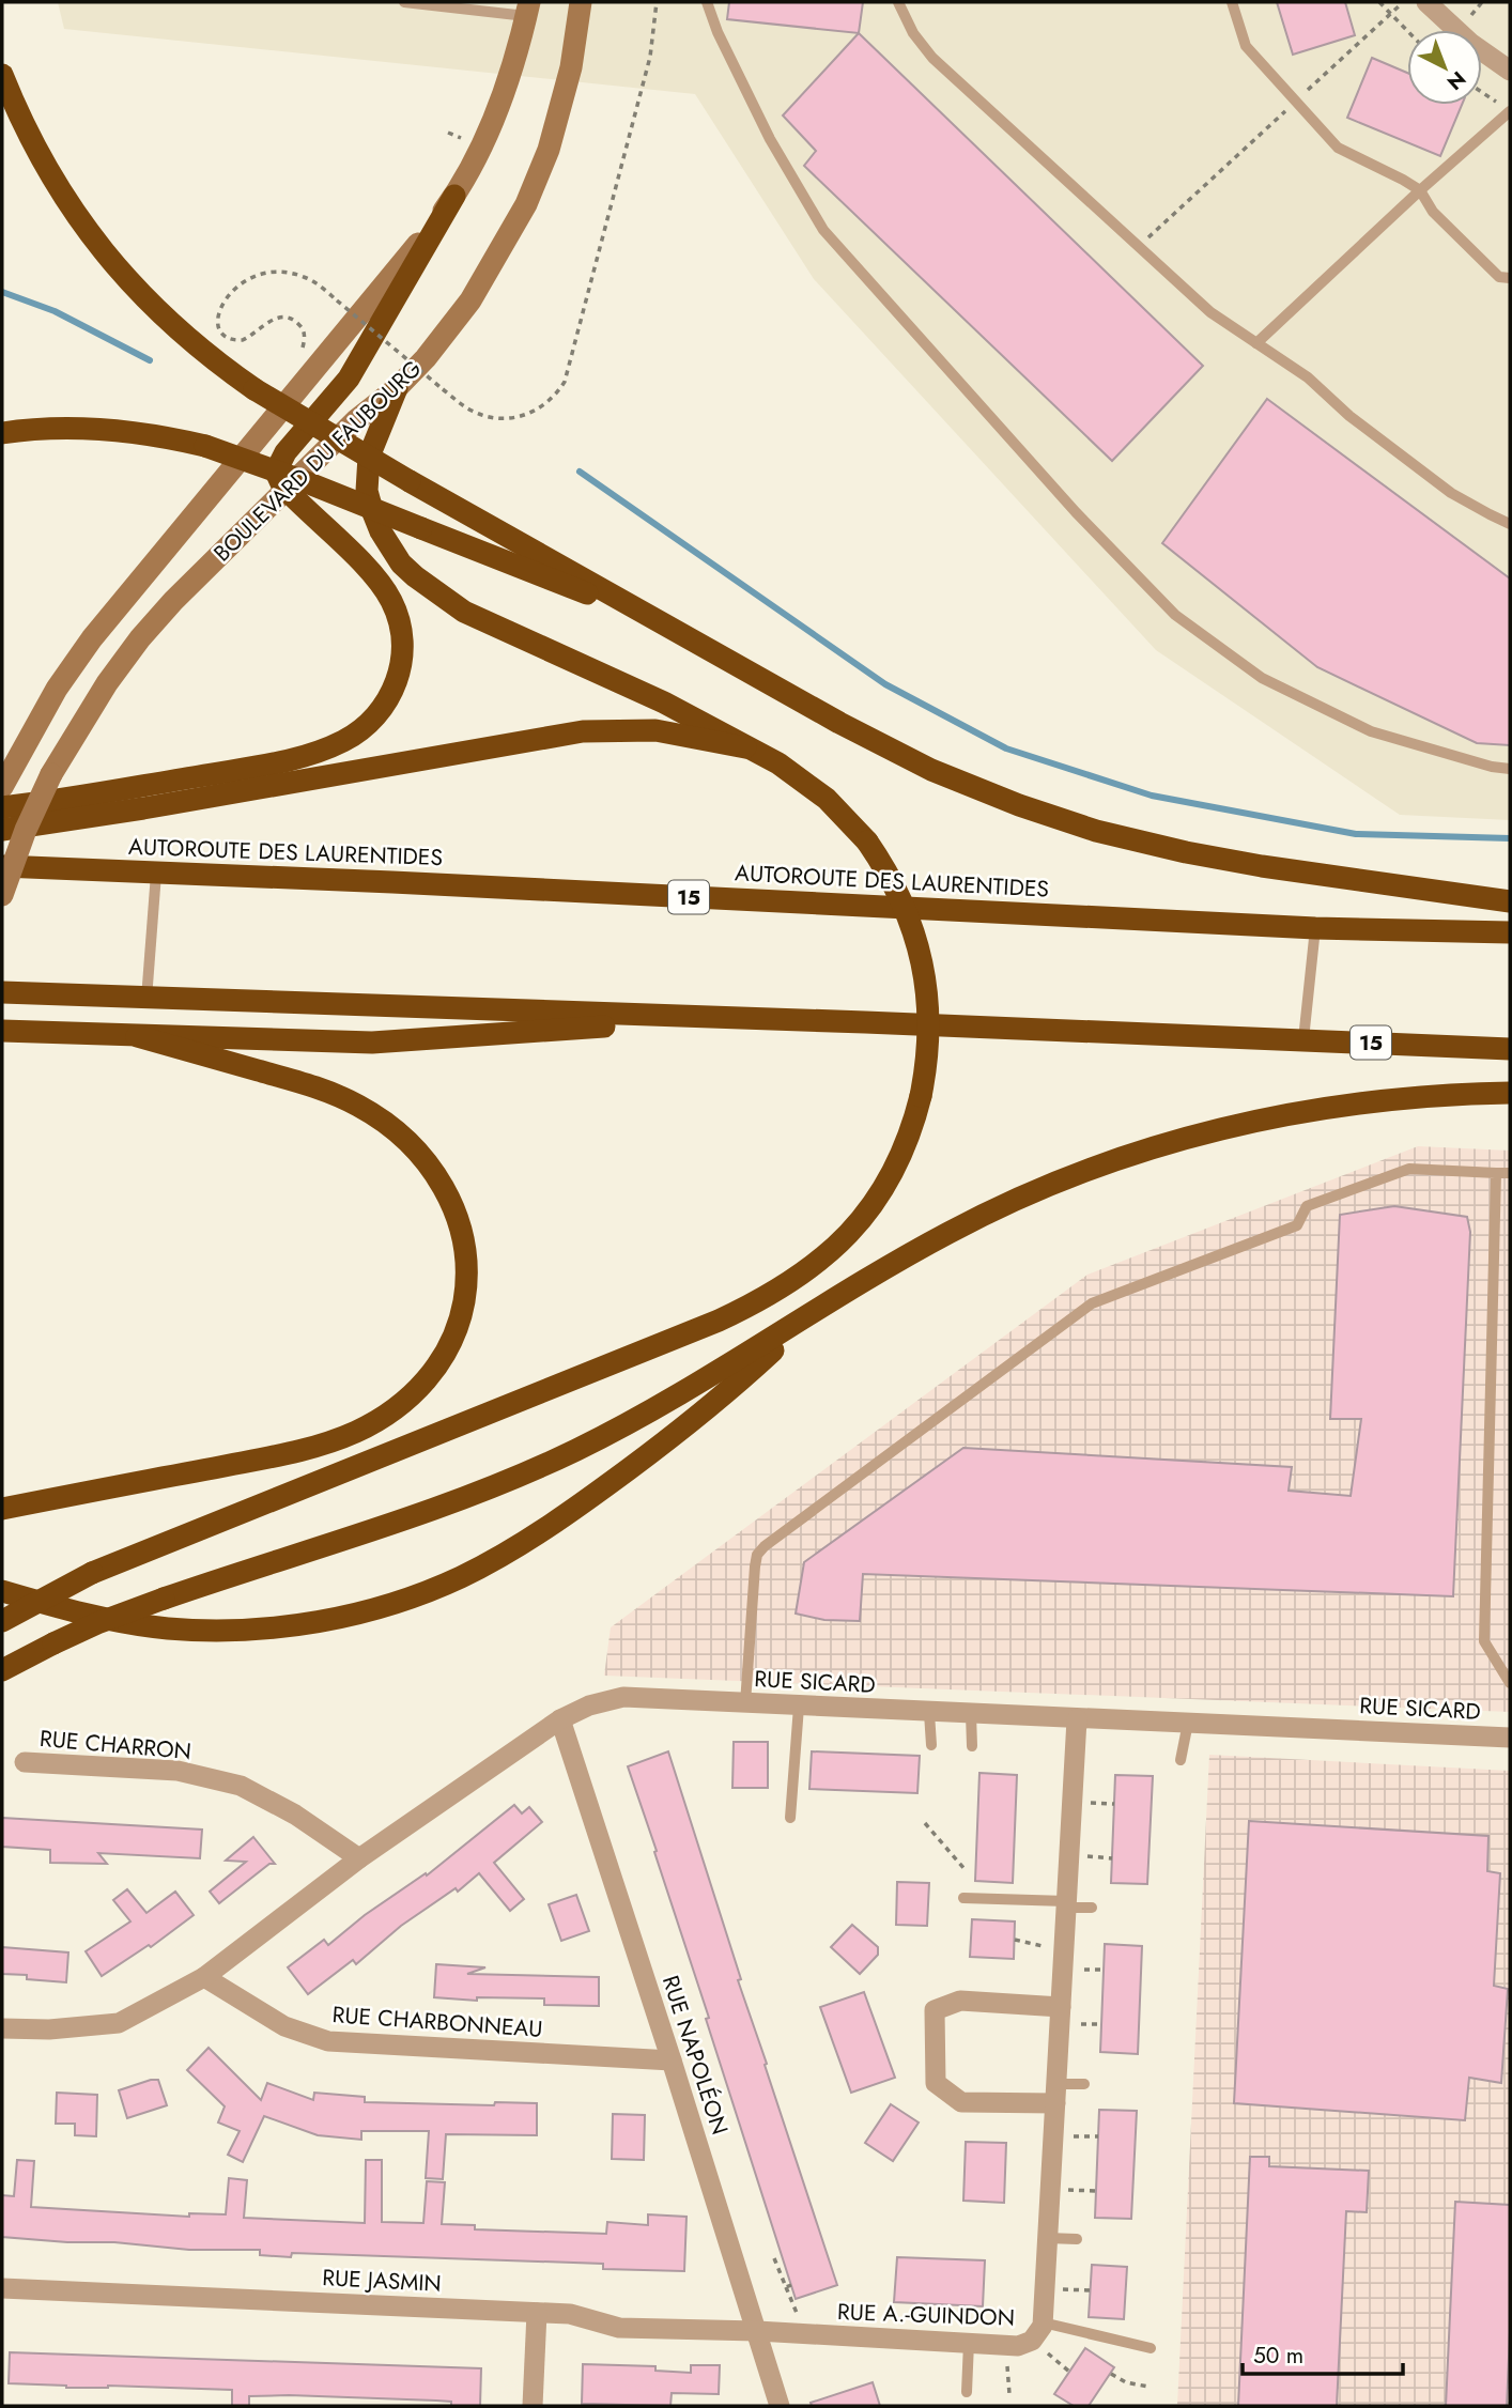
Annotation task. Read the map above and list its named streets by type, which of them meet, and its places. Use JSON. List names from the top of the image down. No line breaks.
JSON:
{"streets":{"highway":["AUTOROUTE DES LAURENTIDES","15"],"street":["BOULEVARD DU FAUBOURG","RUE SICARD","RUE CHARRON","RUE CHARBONNEAU","RUE NAPOLÉON","RUE JASMIN","RUE A.-GUINDON"]},"crossings":[["RUE SICARD","RUE CHARRON"],["RUE SICARD","RUE CHARBONNEAU"],["RUE SICARD","RUE NAPOLÉON"],["RUE SICARD","RUE A.-GUINDON"],["RUE CHARBONNEAU","RUE NAPOLÉON"],["RUE NAPOLÉON","RUE JASMIN"],["RUE NAPOLÉON","RUE A.-GUINDON"],["RUE JASMIN","RUE A.-GUINDON"]],"scale_bar":"50 m","north":"bottom right"}
